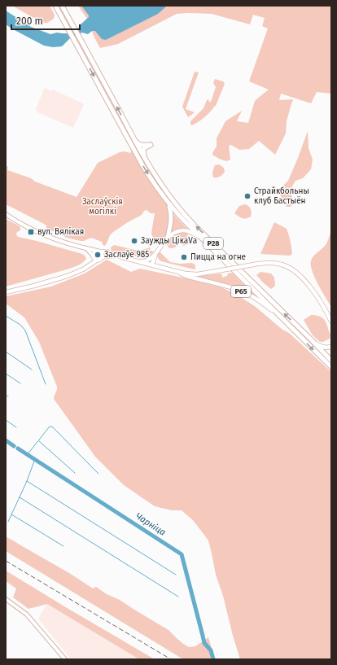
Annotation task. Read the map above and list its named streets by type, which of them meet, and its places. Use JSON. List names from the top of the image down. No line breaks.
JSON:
{"streets":{"highway":["Р28"],"main road":["Р65"]},"crossings":[["Р28","Р65"]],"water":["Чарніца"],"parks":["Заслаўскія могілкі"],"places":{"other":["Страйкбольны клуб Бастыён","Заужды ЦікаVа","Заслаўе 985","Пицца на огне"],"transit":["вул. Вялікая"]},"scale_bar":"200 m"}
